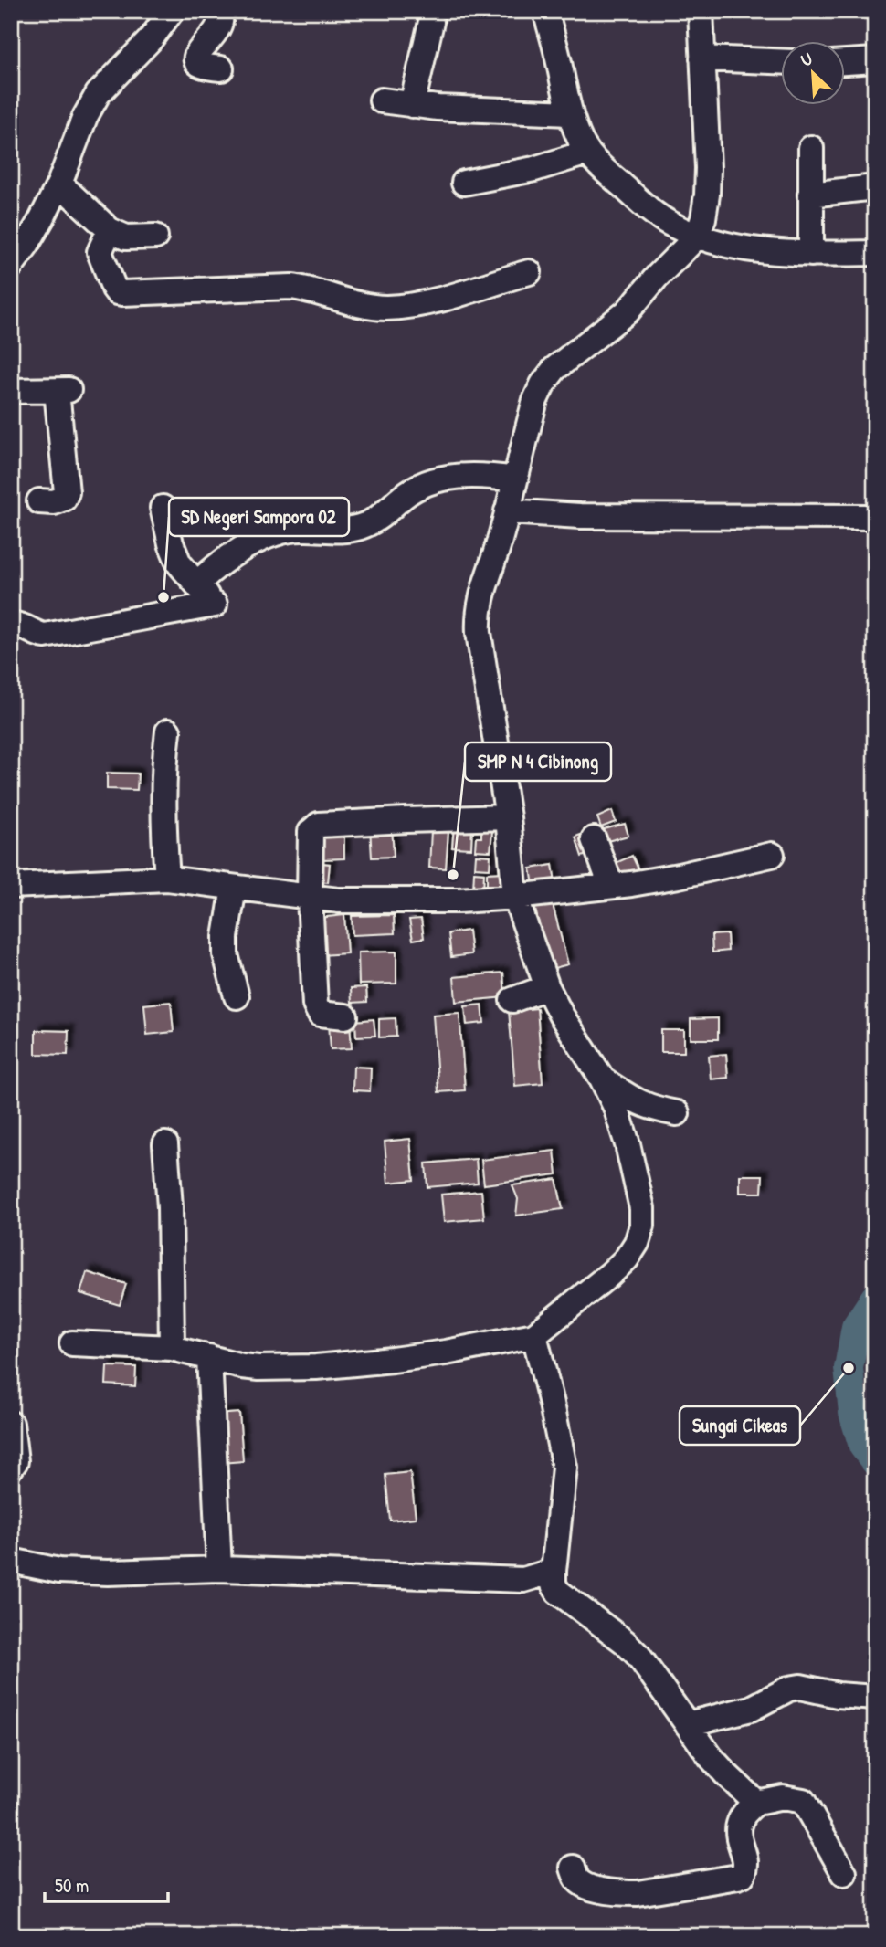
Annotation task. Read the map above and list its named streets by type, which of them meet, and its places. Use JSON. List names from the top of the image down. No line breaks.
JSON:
{"places":["SD Negeri Sampora 02","SMP N 4 Cibinong","Sungai Cikeas"],"scale_bar":"50 m","north":"top left"}
